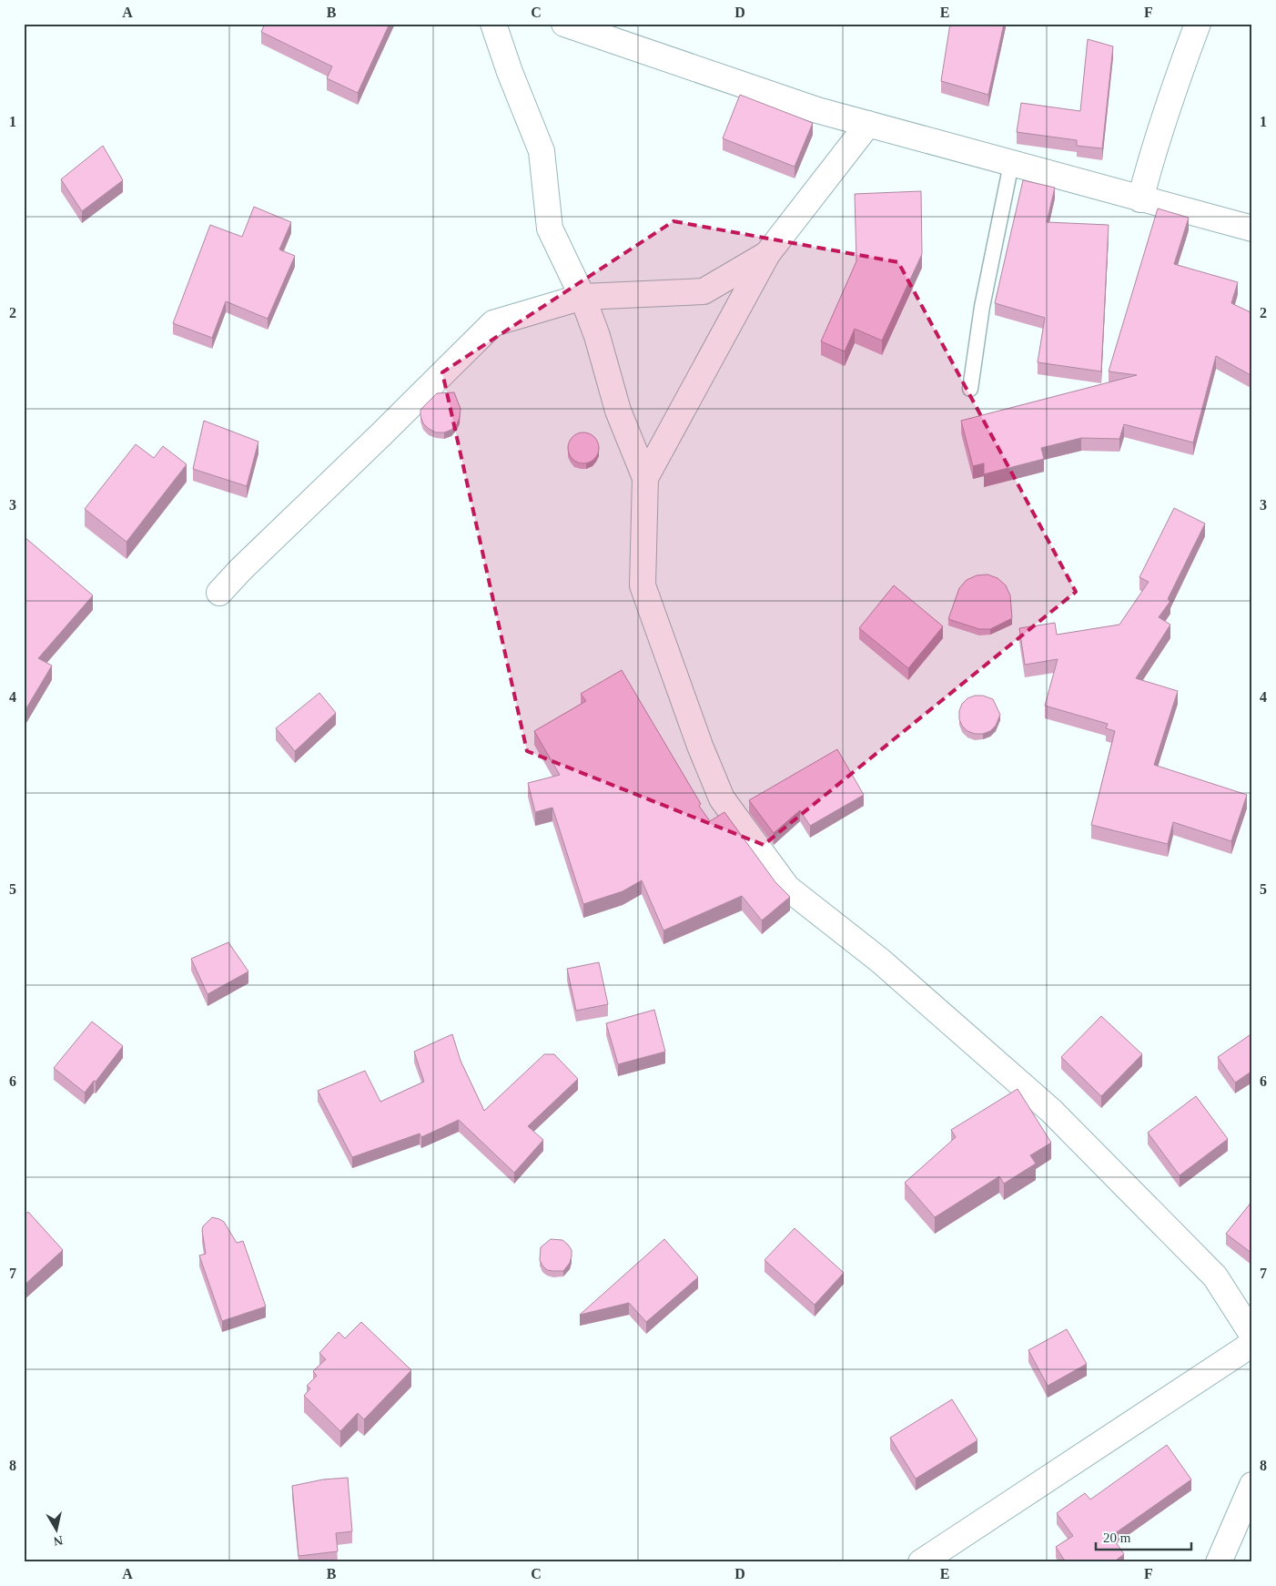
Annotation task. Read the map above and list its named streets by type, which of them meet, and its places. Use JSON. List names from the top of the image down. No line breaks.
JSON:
{"scale_bar":"20 m","north":"bottom","grid":{"columns":["A","B","C","D","E","F"],"rows":["1","2","3","4","5","6","7","8"]}}
